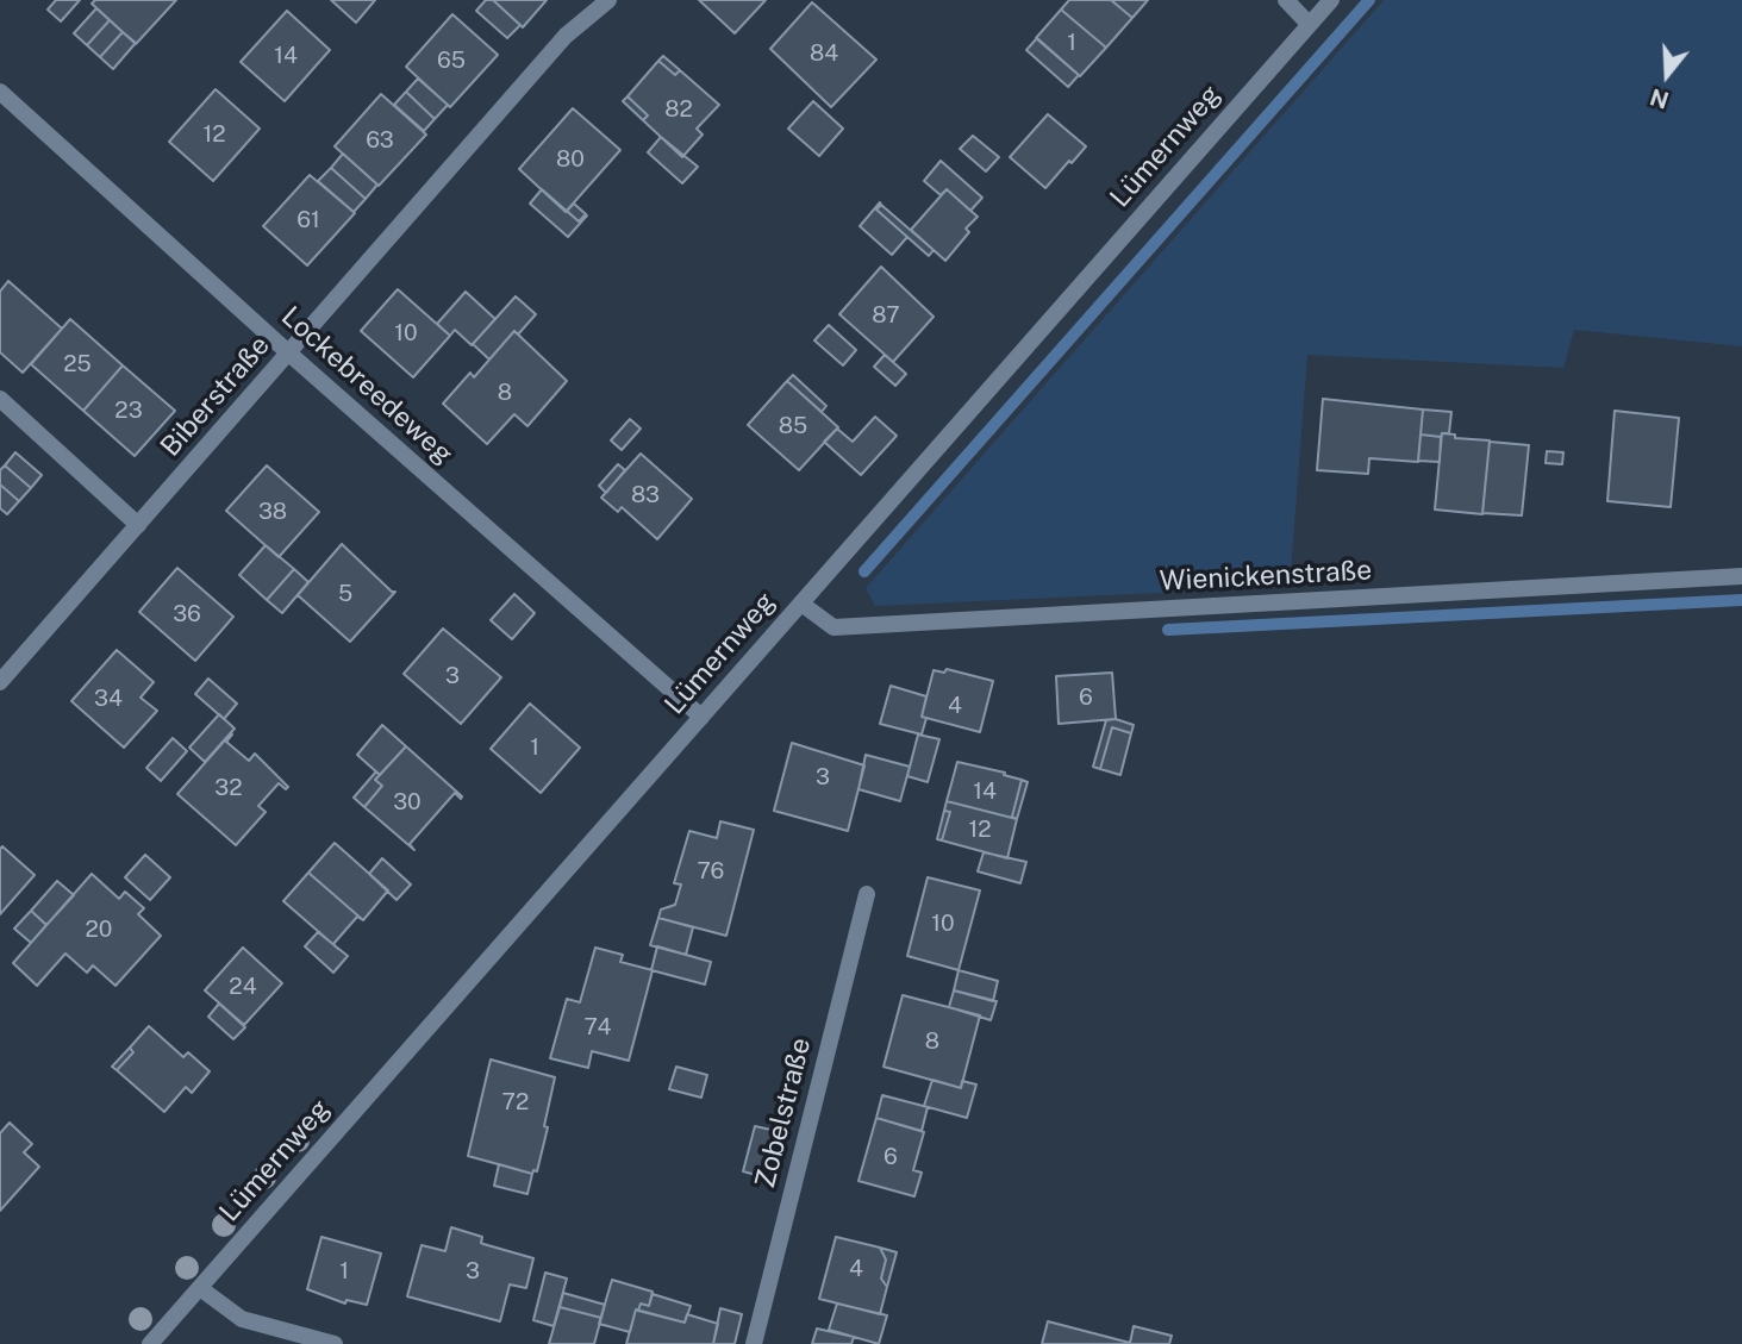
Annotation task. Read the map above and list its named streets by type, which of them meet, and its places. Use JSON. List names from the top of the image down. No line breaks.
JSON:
{"streets":{"street":["Lümernweg","Lockebreedeweg","Biberstraße","Wienickenstraße","Zobelstraße"]},"crossings":[["Lümernweg","Lockebreedeweg"],["Lümernweg","Wienickenstraße"],["Lockebreedeweg","Biberstraße"]],"house_numbers":["1","84","14","65","82","12","63","80","61","87","10","25","8","23","85","83","38","5","36","3","6","34","4","1","3","32","14","30","12","76","10","20","24","74","8","72","6","4","1","3"],"north":"bottom"}
